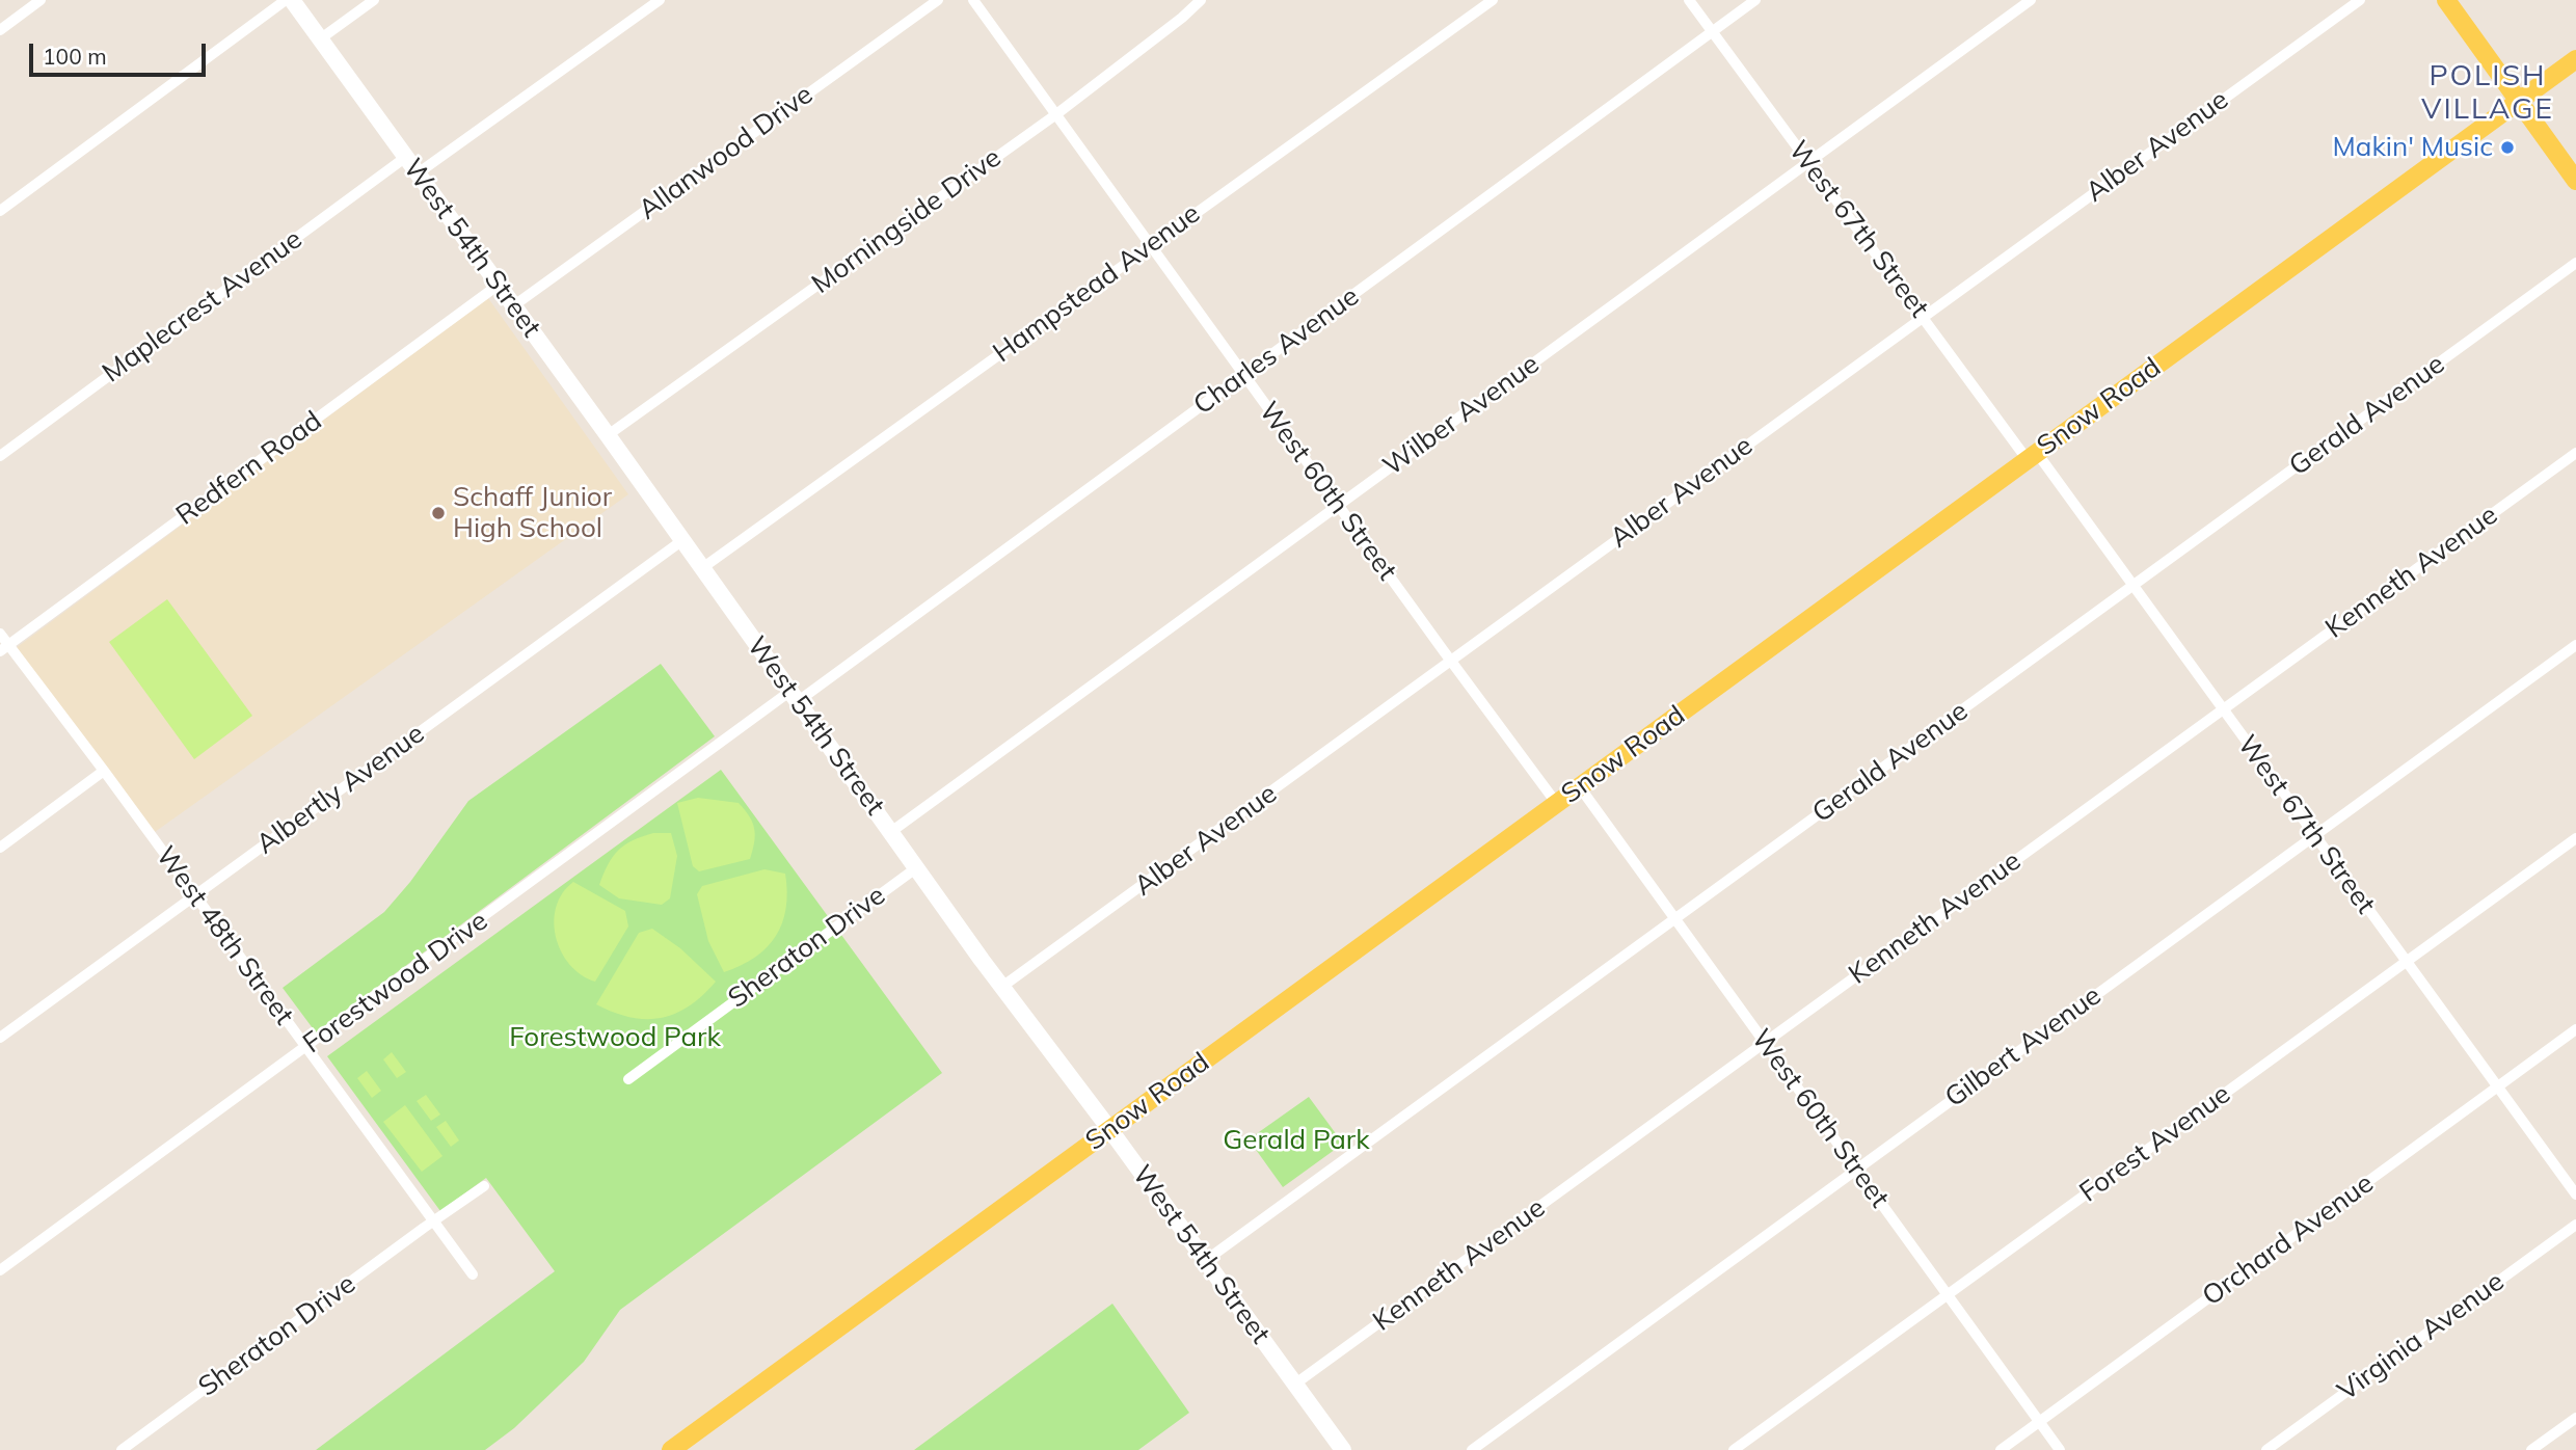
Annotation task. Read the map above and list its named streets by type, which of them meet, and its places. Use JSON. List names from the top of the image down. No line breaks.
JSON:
{"streets":{"main road":["Snow Road"],"street":["Alber Avenue","Allanwood Drive","Morningside Drive","West 67th Street","West 54th Street","Hampstead Avenue","Maplecrest Avenue","Charles Avenue","Wilber Avenue","Gerald Avenue","Redfern Road","West 60th Street","Kenneth Avenue","Albertly Avenue","West 48th Street","Sheraton Drive","Forestwood Drive","Gilbert Avenue","Forest Avenue","Orchard Avenue","Virginia Avenue"]},"crossings":[["Alber Avenue","West 67th Street"],["Alber Avenue","West 54th Street"],["Alber Avenue","West 60th Street"],["Allanwood Drive","West 54th Street"],["Morningside Drive","West 54th Street"],["Morningside Drive","West 60th Street"],["West 67th Street","Charles Avenue"],["West 67th Street","Snow Road"],["West 67th Street","Wilber Avenue"],["West 67th Street","Gerald Avenue"],["West 67th Street","Kenneth Avenue"],["West 67th Street","Gilbert Avenue"],["West 67th Street","Forest Avenue"],["West 67th Street","Orchard Avenue"],["West 54th Street","Hampstead Avenue"],["West 54th Street","Maplecrest Avenue"],["West 54th Street","Charles Avenue"],["West 54th Street","Snow Road"],["West 54th Street","Wilber Avenue"],["West 54th Street","Gerald Avenue"],["West 54th Street","Redfern Road"],["West 54th Street","Kenneth Avenue"],["West 54th Street","Albertly Avenue"],["West 54th Street","Sheraton Drive"],["West 54th Street","Forestwood Drive"],["Hampstead Avenue","West 60th Street"],["Charles Avenue","West 60th Street"],["Charles Avenue","Forestwood Drive"],["Snow Road","West 60th Street"],["Wilber Avenue","West 60th Street"],["Gerald Avenue","West 60th Street"],["Redfern Road","West 48th Street"],["West 60th Street","Kenneth Avenue"],["West 60th Street","Gilbert Avenue"],["West 60th Street","Forest Avenue"],["West 60th Street","Orchard Avenue"],["Albertly Avenue","West 48th Street"],["West 48th Street","Sheraton Drive"],["West 48th Street","Forestwood Drive"]],"districts":["POLISH VILLAGE"],"parks":["Forestwood Park","Gerald Park"],"places":["Makin' Music","Schaff Junior High School"],"scale_bar":"100 m"}
